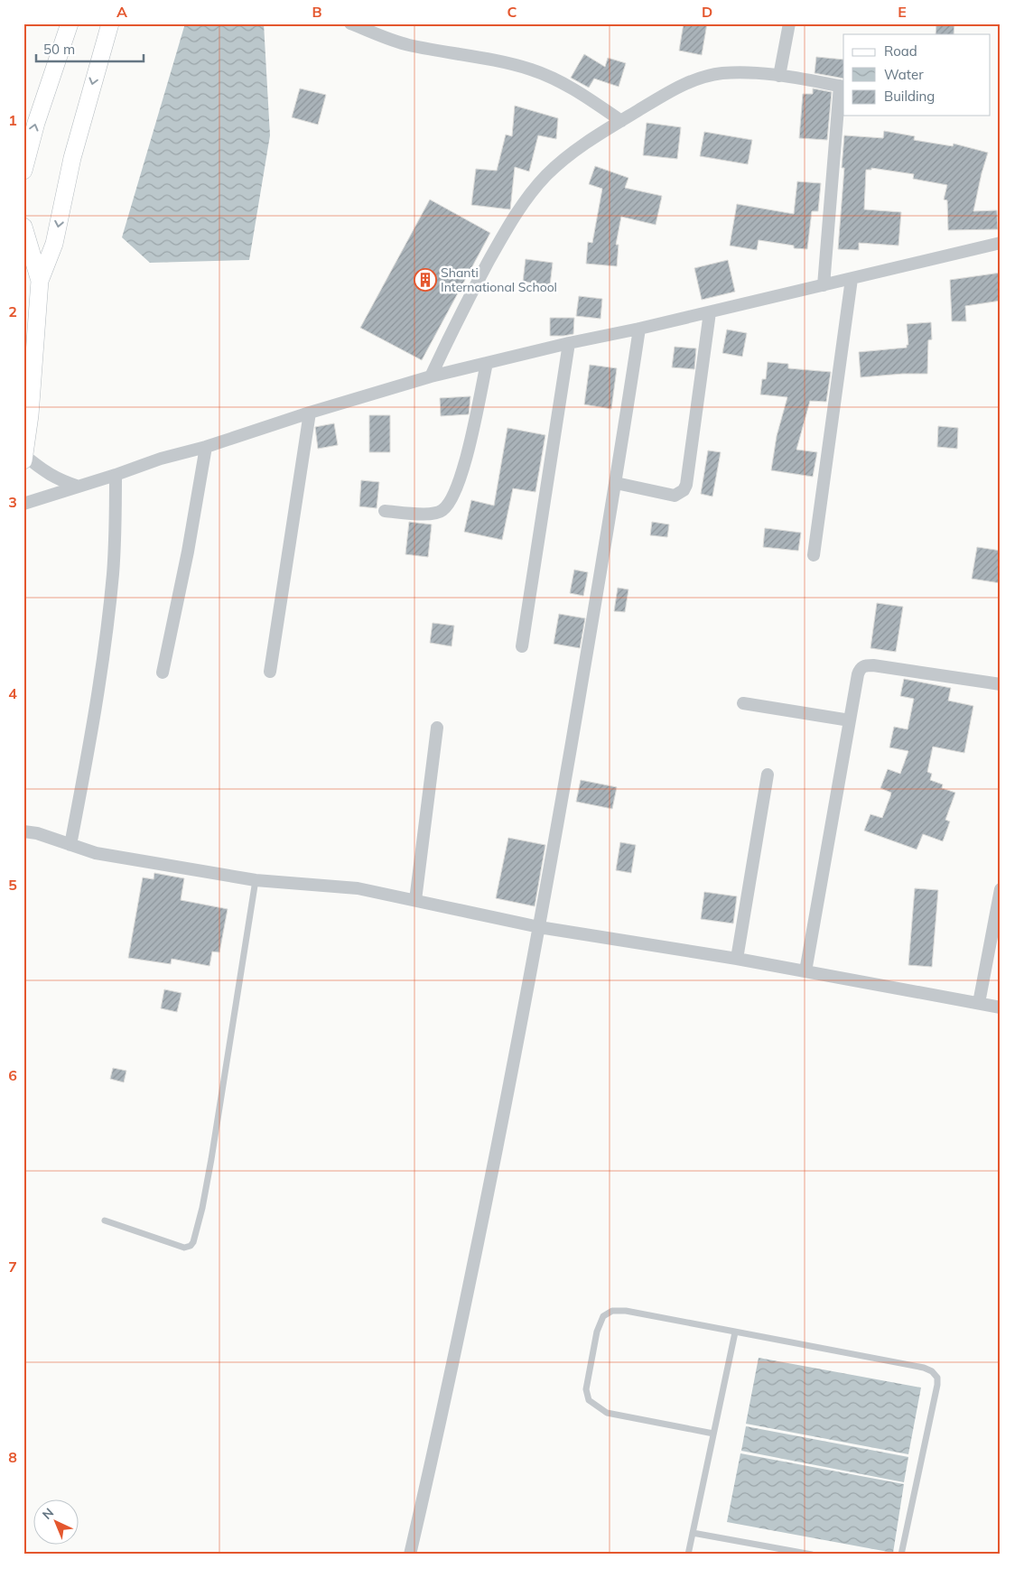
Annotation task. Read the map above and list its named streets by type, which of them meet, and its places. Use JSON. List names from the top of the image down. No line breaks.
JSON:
{"places":{"building":["Shanti International School"]},"legend":["Road","Water","Building"],"scale_bar":"50 m","north":"top left","grid":{"columns":["A","B","C","D","E"],"rows":["1","2","3","4","5","6","7","8"]}}
